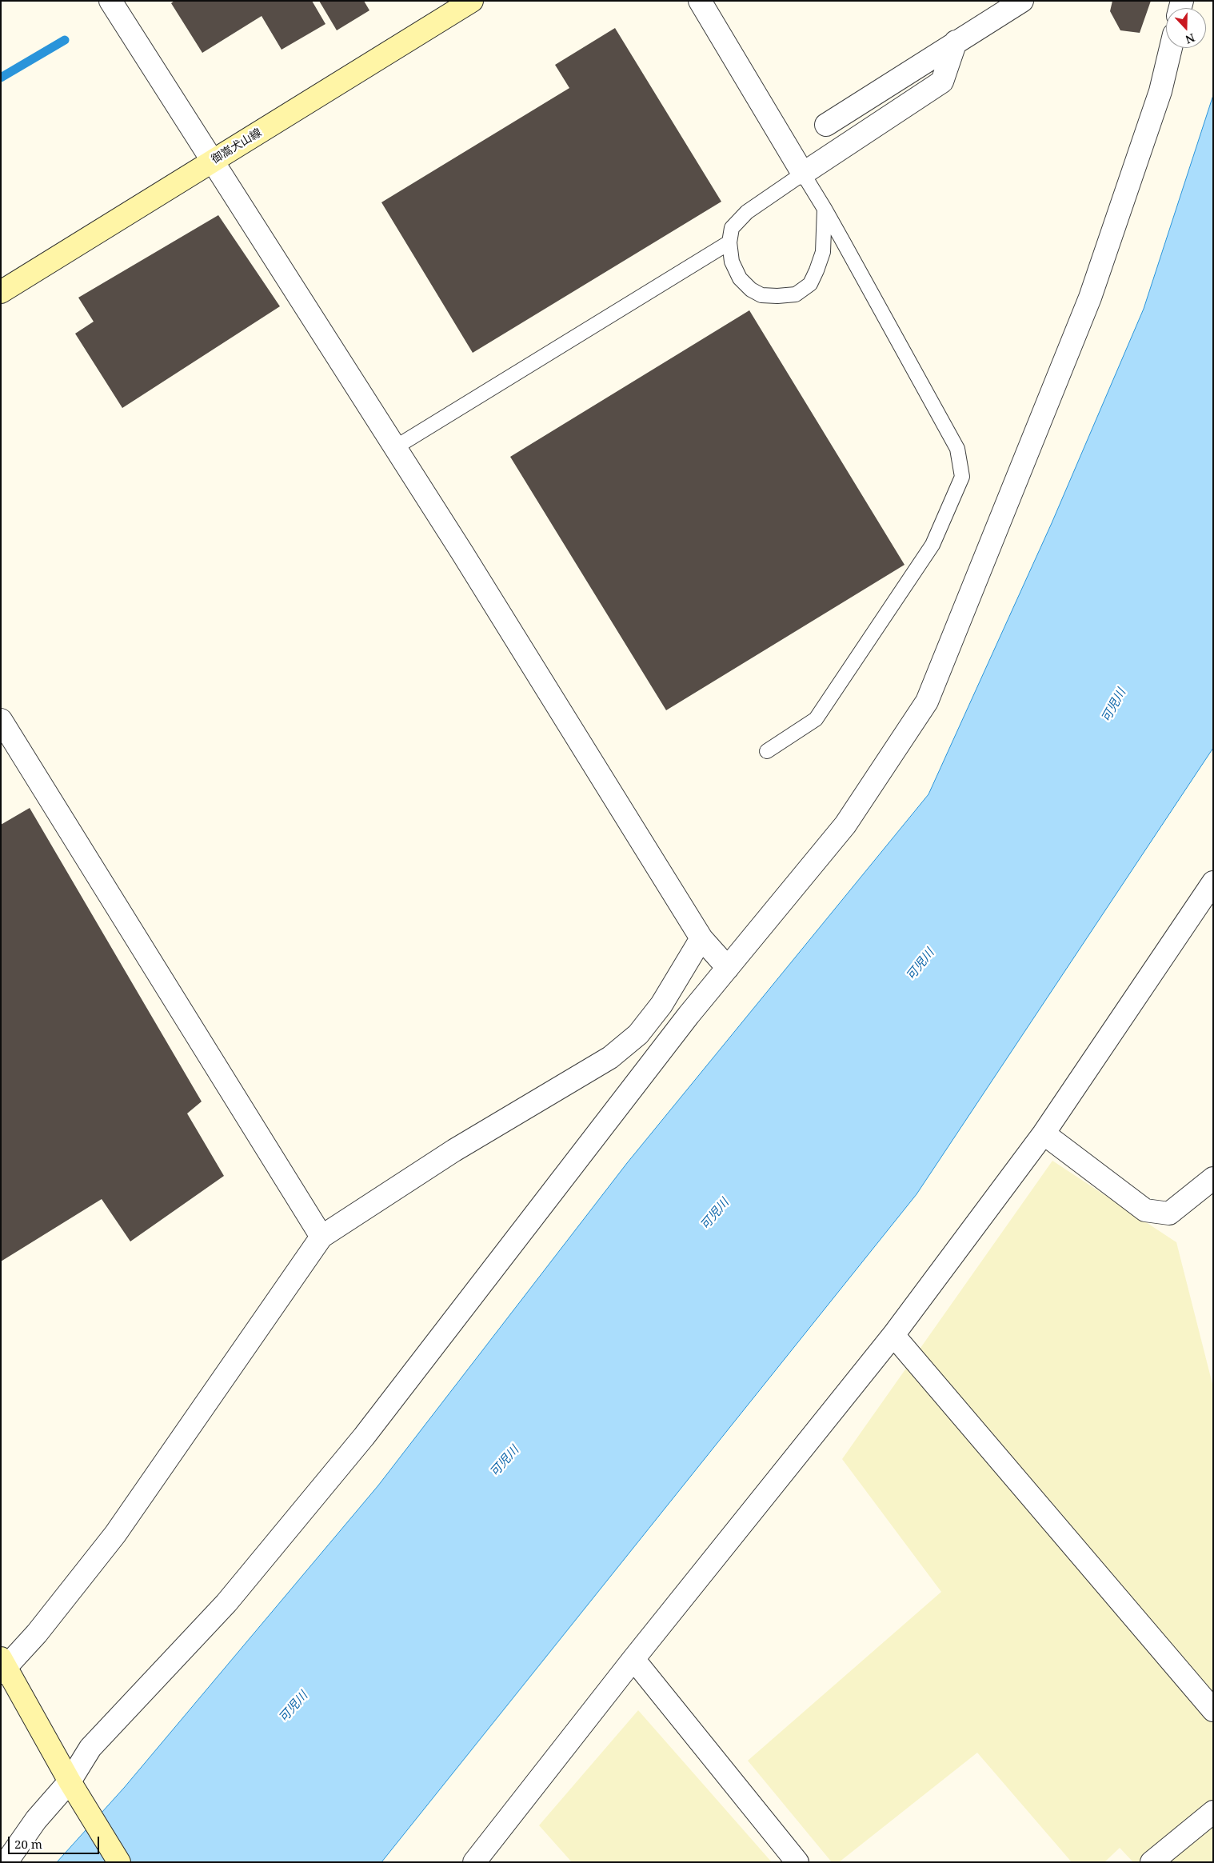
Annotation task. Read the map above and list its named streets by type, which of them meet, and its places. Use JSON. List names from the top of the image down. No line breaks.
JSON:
{"streets":{"main road":["御嵩犬山線"]},"water":["可児川"],"scale_bar":"20 m","north":"bottom"}
